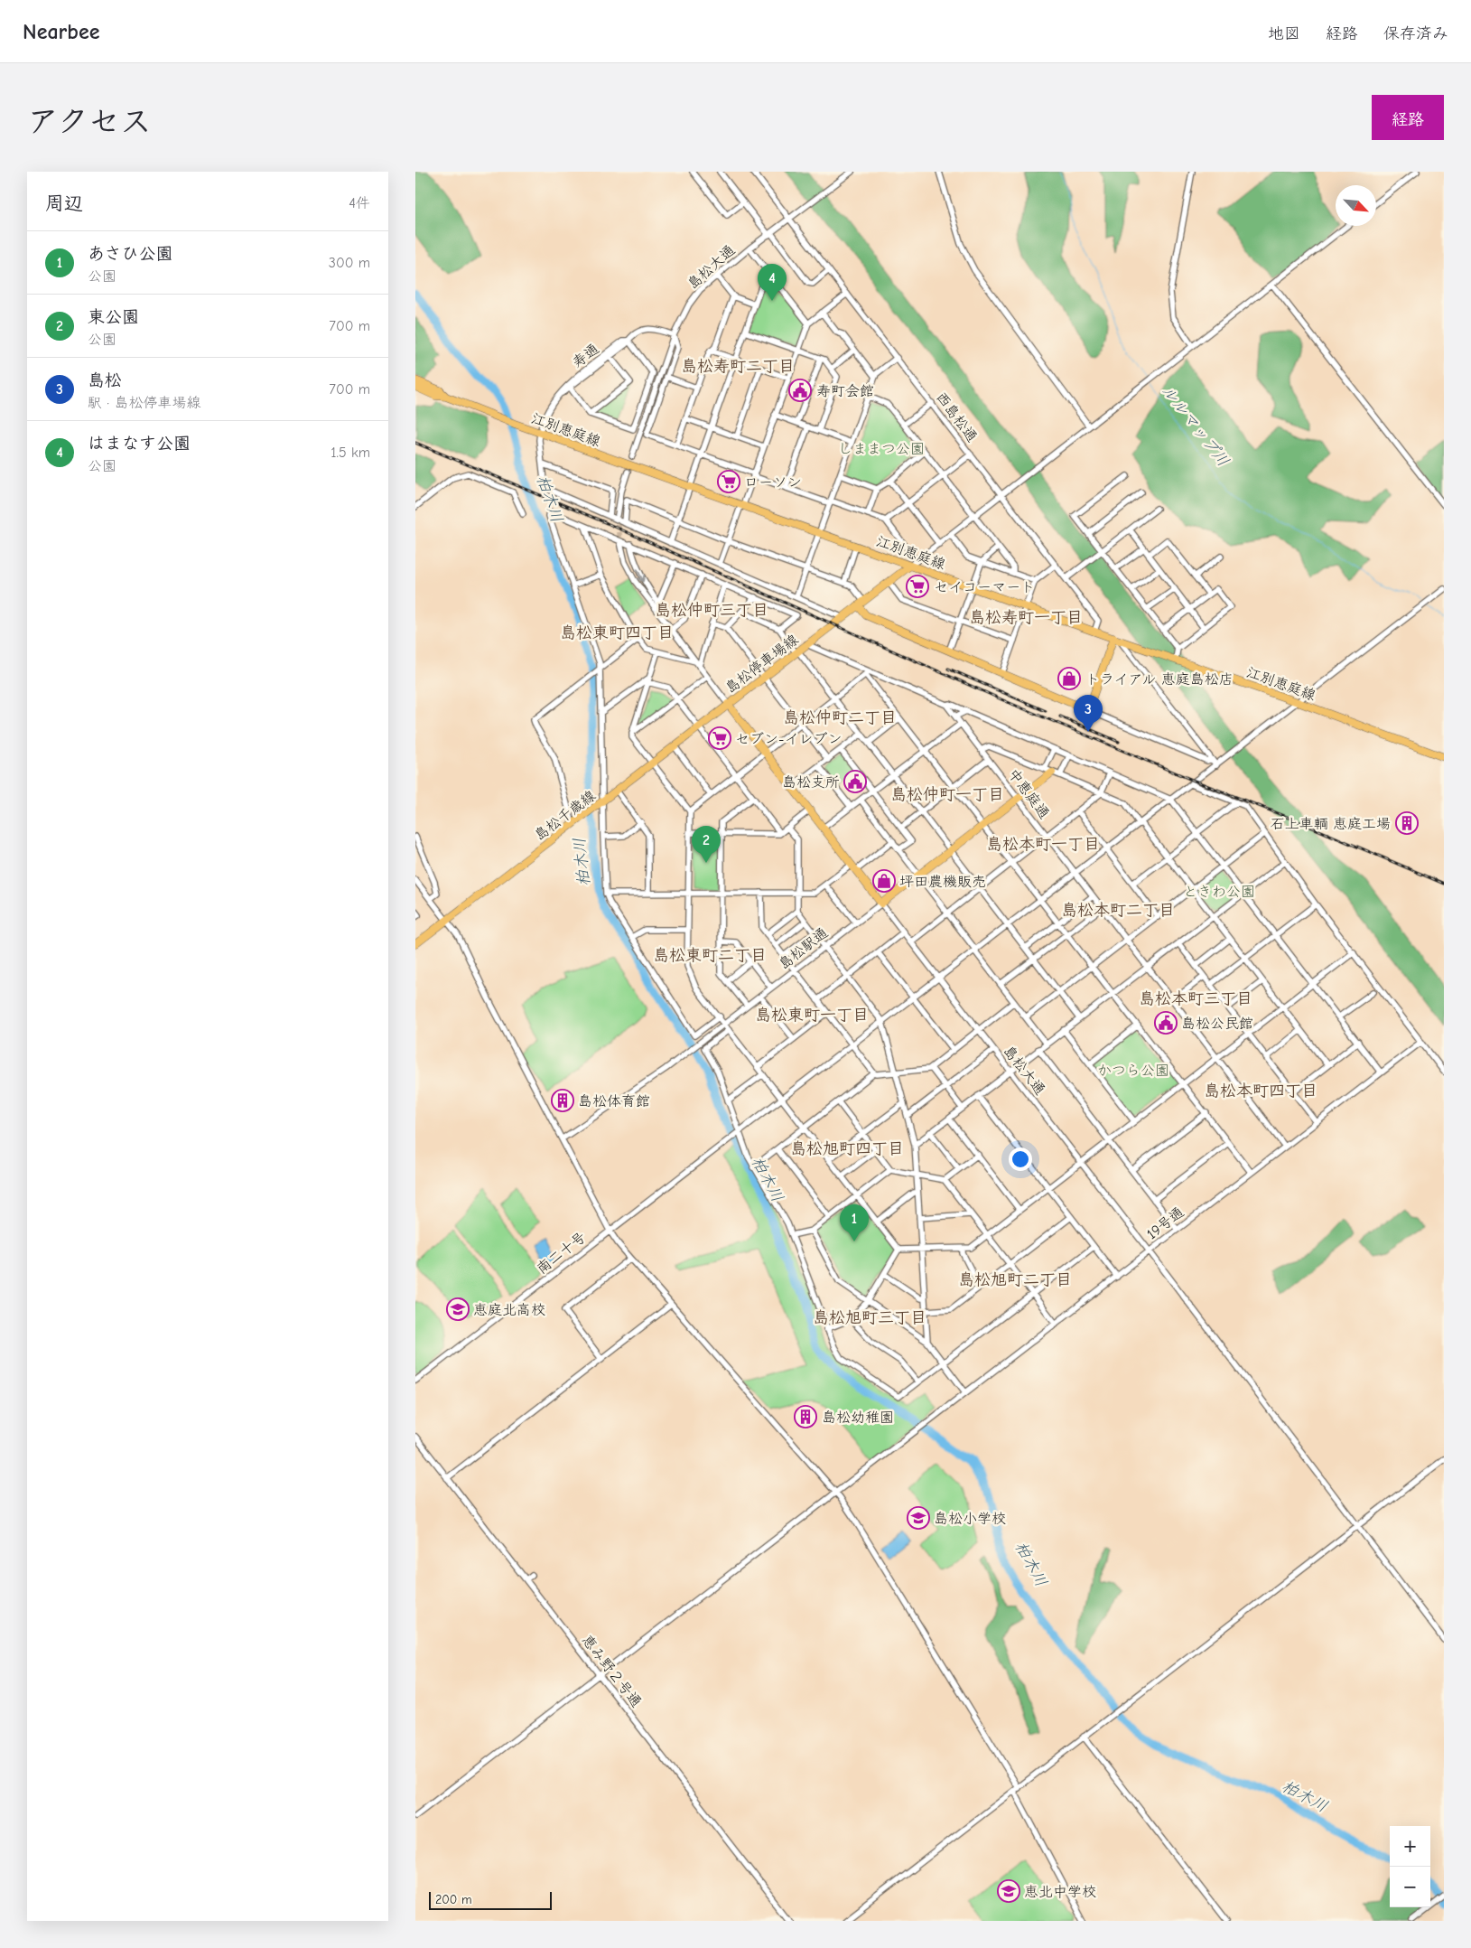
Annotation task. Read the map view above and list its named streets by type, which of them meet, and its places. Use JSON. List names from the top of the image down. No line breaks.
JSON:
{"streets":{"main road":["江別恵庭線","島松停車場線","島松千歳線"],"street":["島松大通","寿通","西島松通","中恵庭通","島松駅通","19号通","南二十号","恵み野２号通"]},"crossings":[["島松大通","寿通"],["島松大通","西島松通"],["島松大通","島松停車場線"],["島松大通","島松駅通"],["島松大通","19号通"],["島松大通","南二十号"],["寿通","江別恵庭線"],["西島松通","江別恵庭線"],["江別恵庭線","島松停車場線"],["江別恵庭線","南二十号"],["島松停車場線","島松千歳線"],["島松停車場線","島松駅通"],["中恵庭通","19号通"],["中恵庭通","南二十号"],["19号通","恵み野２号通"]],"districts":["島松寿町二丁目","島松仲町三丁目","島松寿町一丁目","島松東町四丁目","島松仲町二丁目","島松仲町一丁目","島松本町一丁目","島松本町二丁目","島松東町二丁目","島松本町三丁目","島松東町一丁目","島松本町四丁目","島松旭町四丁目","島松旭町二丁目","島松旭町三丁目"],"water":["ルルマップ川","柏木川"],"parks":["しままつ公園","ときわ公園","かつら公園"],"places":{"public building":["寿町会館","島松支所","島松公民館"],"supermarket":["ローソン","セイコーマート","セブン-イレブン"],"shop":["トライアル 恵庭島松店","坪田農機販売"],"building":["石上車輌 恵庭工場","島松体育館","島松幼稚園"],"school or university":["恵庭北高校","島松小学校","恵北中学校"]},"scale_bar":"200 m","north":"bottom right","page":{"header":"Nearbee","nav":["地図","経路","保存済み"],"title":"アクセス","buttons":"経路","heading":["周辺","4件"],"list":[{"mark":"1","name":"あさひ公園","note":"公園","value":"300 m"},{"mark":"2","name":"東公園","note":"公園","value":"700 m"},{"mark":"3","name":"島松","note":"駅 · 島松停車場線","value":"700 m"},{"mark":"4","name":"はまなす公園","note":"公園","value":"1.5 km"}],"pins":["4","3","2","1"],"map_buttons":["+","−"],"scale":"200 m"}}
